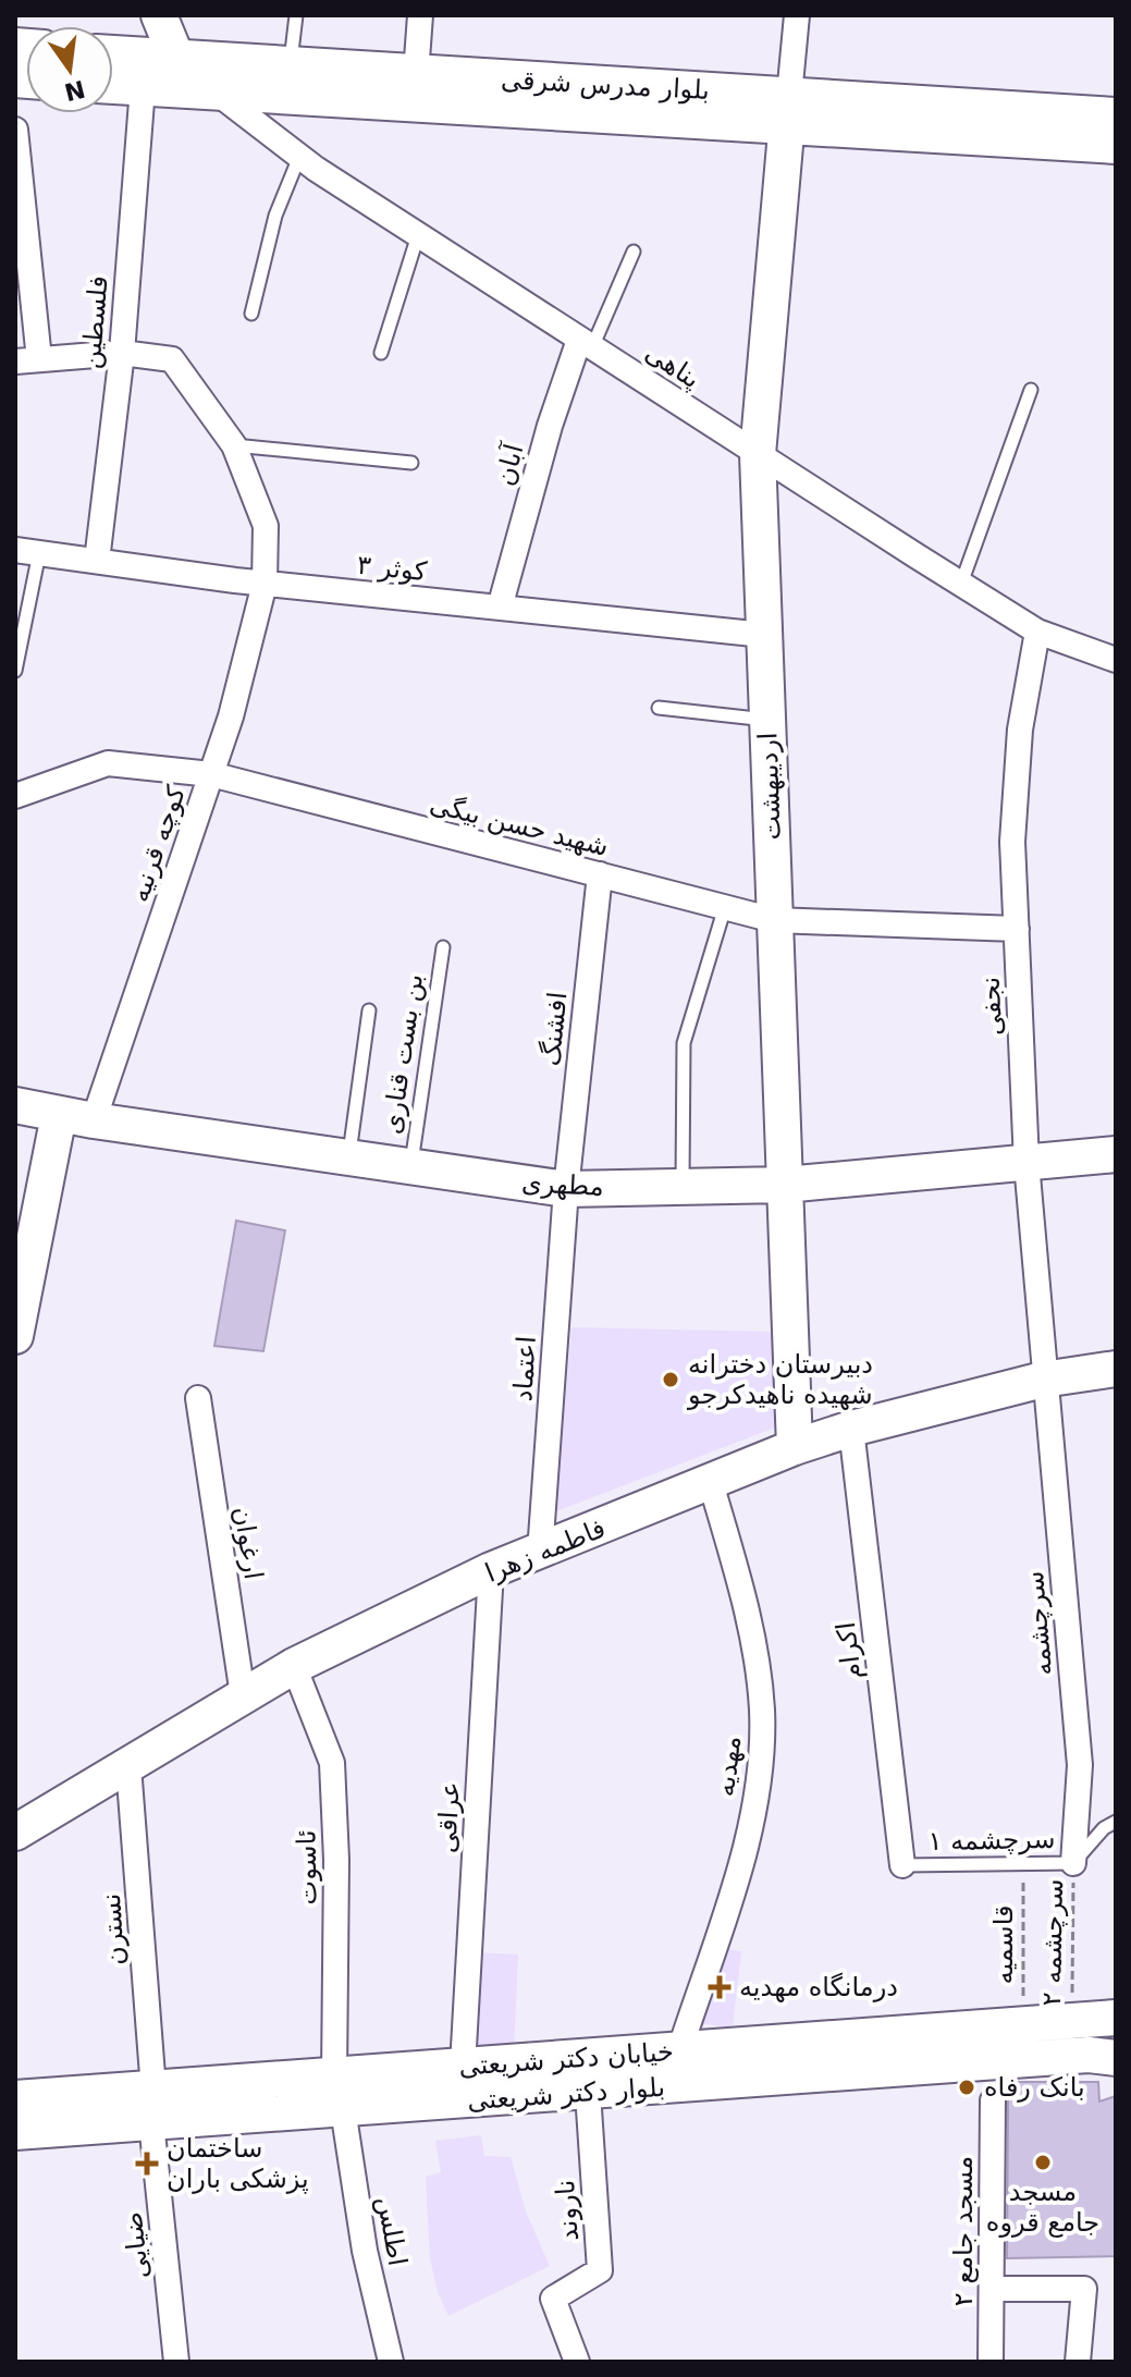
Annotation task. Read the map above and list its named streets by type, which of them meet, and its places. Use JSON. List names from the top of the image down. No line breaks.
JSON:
{"streets":{"main road":["بلوار مدرس شرقی","اردیبهشت","مطهری","فاطمه زهرا","خیابان دکتر شریعتی","بلوار دکتر شریعتی"],"street":["فلسطین","پناهی","آبان","کوثر ۳","شهید حسن بیگی","کوچه قرنیه","نجفی","افشنگ","اعتماد","ارغوان","سرچشمه","اکرام","مهدیه","عراقی","ئاسوت","نسترن","ناروند","اطلس","مسجد جامع ۲","ضیایی"],"lane":["بن بست قناری","سرچشمه ۱"],"path":["سرچشمه ۲","قاسمیه"]},"crossings":[["بلوار مدرس شرقی","فلسطین"],["بلوار مدرس شرقی","پناهی"],["بلوار مدرس شرقی","اردیبهشت"],["فلسطین","کوثر ۳"],["فلسطین","کوچه قرنیه"],["پناهی","آبان"],["پناهی","اردیبهشت"],["پناهی","نجفی"],["آبان","کوثر ۳"],["کوثر ۳","اردیبهشت"],["کوثر ۳","کوچه قرنیه"],["اردیبهشت","شهید حسن بیگی"],["اردیبهشت","مطهری"],["اردیبهشت","فاطمه زهرا"],["شهید حسن بیگی","کوچه قرنیه"],["شهید حسن بیگی","نجفی"],["شهید حسن بیگی","افشنگ"],["کوچه قرنیه","مطهری"],["نجفی","مطهری"],["نجفی","فاطمه زهرا"],["نجفی","سرچشمه"],["افشنگ","مطهری"],["افشنگ","اعتماد"],["بن بست قناری","مطهری"],["مطهری","اعتماد"],["اعتماد","فاطمه زهرا"],["ارغوان","فاطمه زهرا"],["فاطمه زهرا","سرچشمه"],["فاطمه زهرا","اکرام"],["فاطمه زهرا","مهدیه"],["فاطمه زهرا","عراقی"],["فاطمه زهرا","ئاسوت"],["فاطمه زهرا","نسترن"],["سرچشمه","سرچشمه ۱"],["سرچشمه","سرچشمه ۲"],["اکرام","سرچشمه ۱"],["مهدیه","خیابان دکتر شریعتی"],["عراقی","خیابان دکتر شریعتی"],["سرچشمه ۱","سرچشمه ۲"],["سرچشمه ۱","قاسمیه"],["ئاسوت","خیابان دکتر شریعتی"],["ئاسوت","بلوار دکتر شریعتی"],["ئاسوت","اطلس"],["نسترن","بلوار دکتر شریعتی"],["نسترن","ضیایی"],["سرچشمه ۲","خیابان دکتر شریعتی"],["قاسمیه","خیابان دکتر شریعتی"],["خیابان دکتر شریعتی","بلوار دکتر شریعتی"],["خیابان دکتر شریعتی","اطلس"],["بلوار دکتر شریعتی","ناروند"],["بلوار دکتر شریعتی","اطلس"],["بلوار دکتر شریعتی","ضیایی"]],"places":{"other":["دبیرستان دخترانه شهیده ناهیدکرجو","بانک رفاه","‌مسجد جامع قروه"],"health":["درمانگاه مهدیه","ساختمان پزشکی باران"]},"north":"bottom"}
